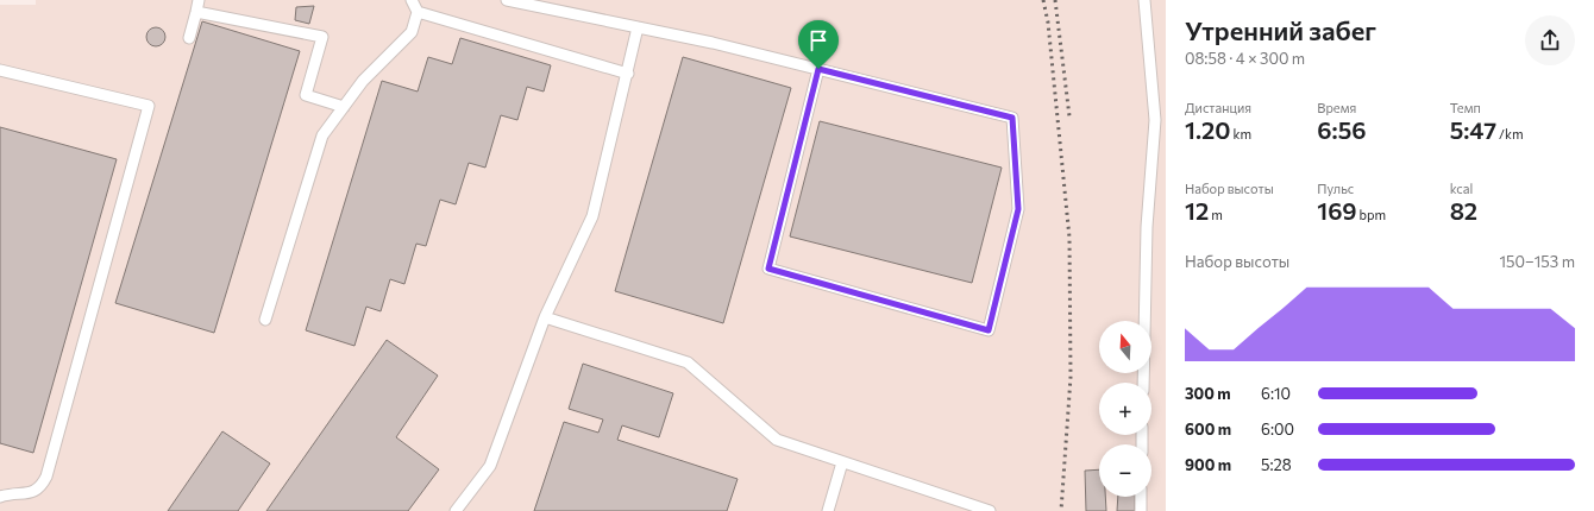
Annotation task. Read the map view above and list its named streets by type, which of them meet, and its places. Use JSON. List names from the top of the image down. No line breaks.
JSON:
{"north":"top","page":{"heading":["Утренний забег","08:58 · 4 × 300 m"],"stats":[["Дистанция","1.20 km"],["Время","6:56"],["Темп","5:47 /km"],["Набор высоты","12 m"],["Пульс","169 bpm"],["kcal","82"]],"chart":["Набор высоты","150–153 m"],"map_buttons":["+","−"],"list":[{"name":"300 m","note":"6:10"},{"name":"600 m","note":"6:00"},{"name":"900 m","note":"5:28"}]}}
